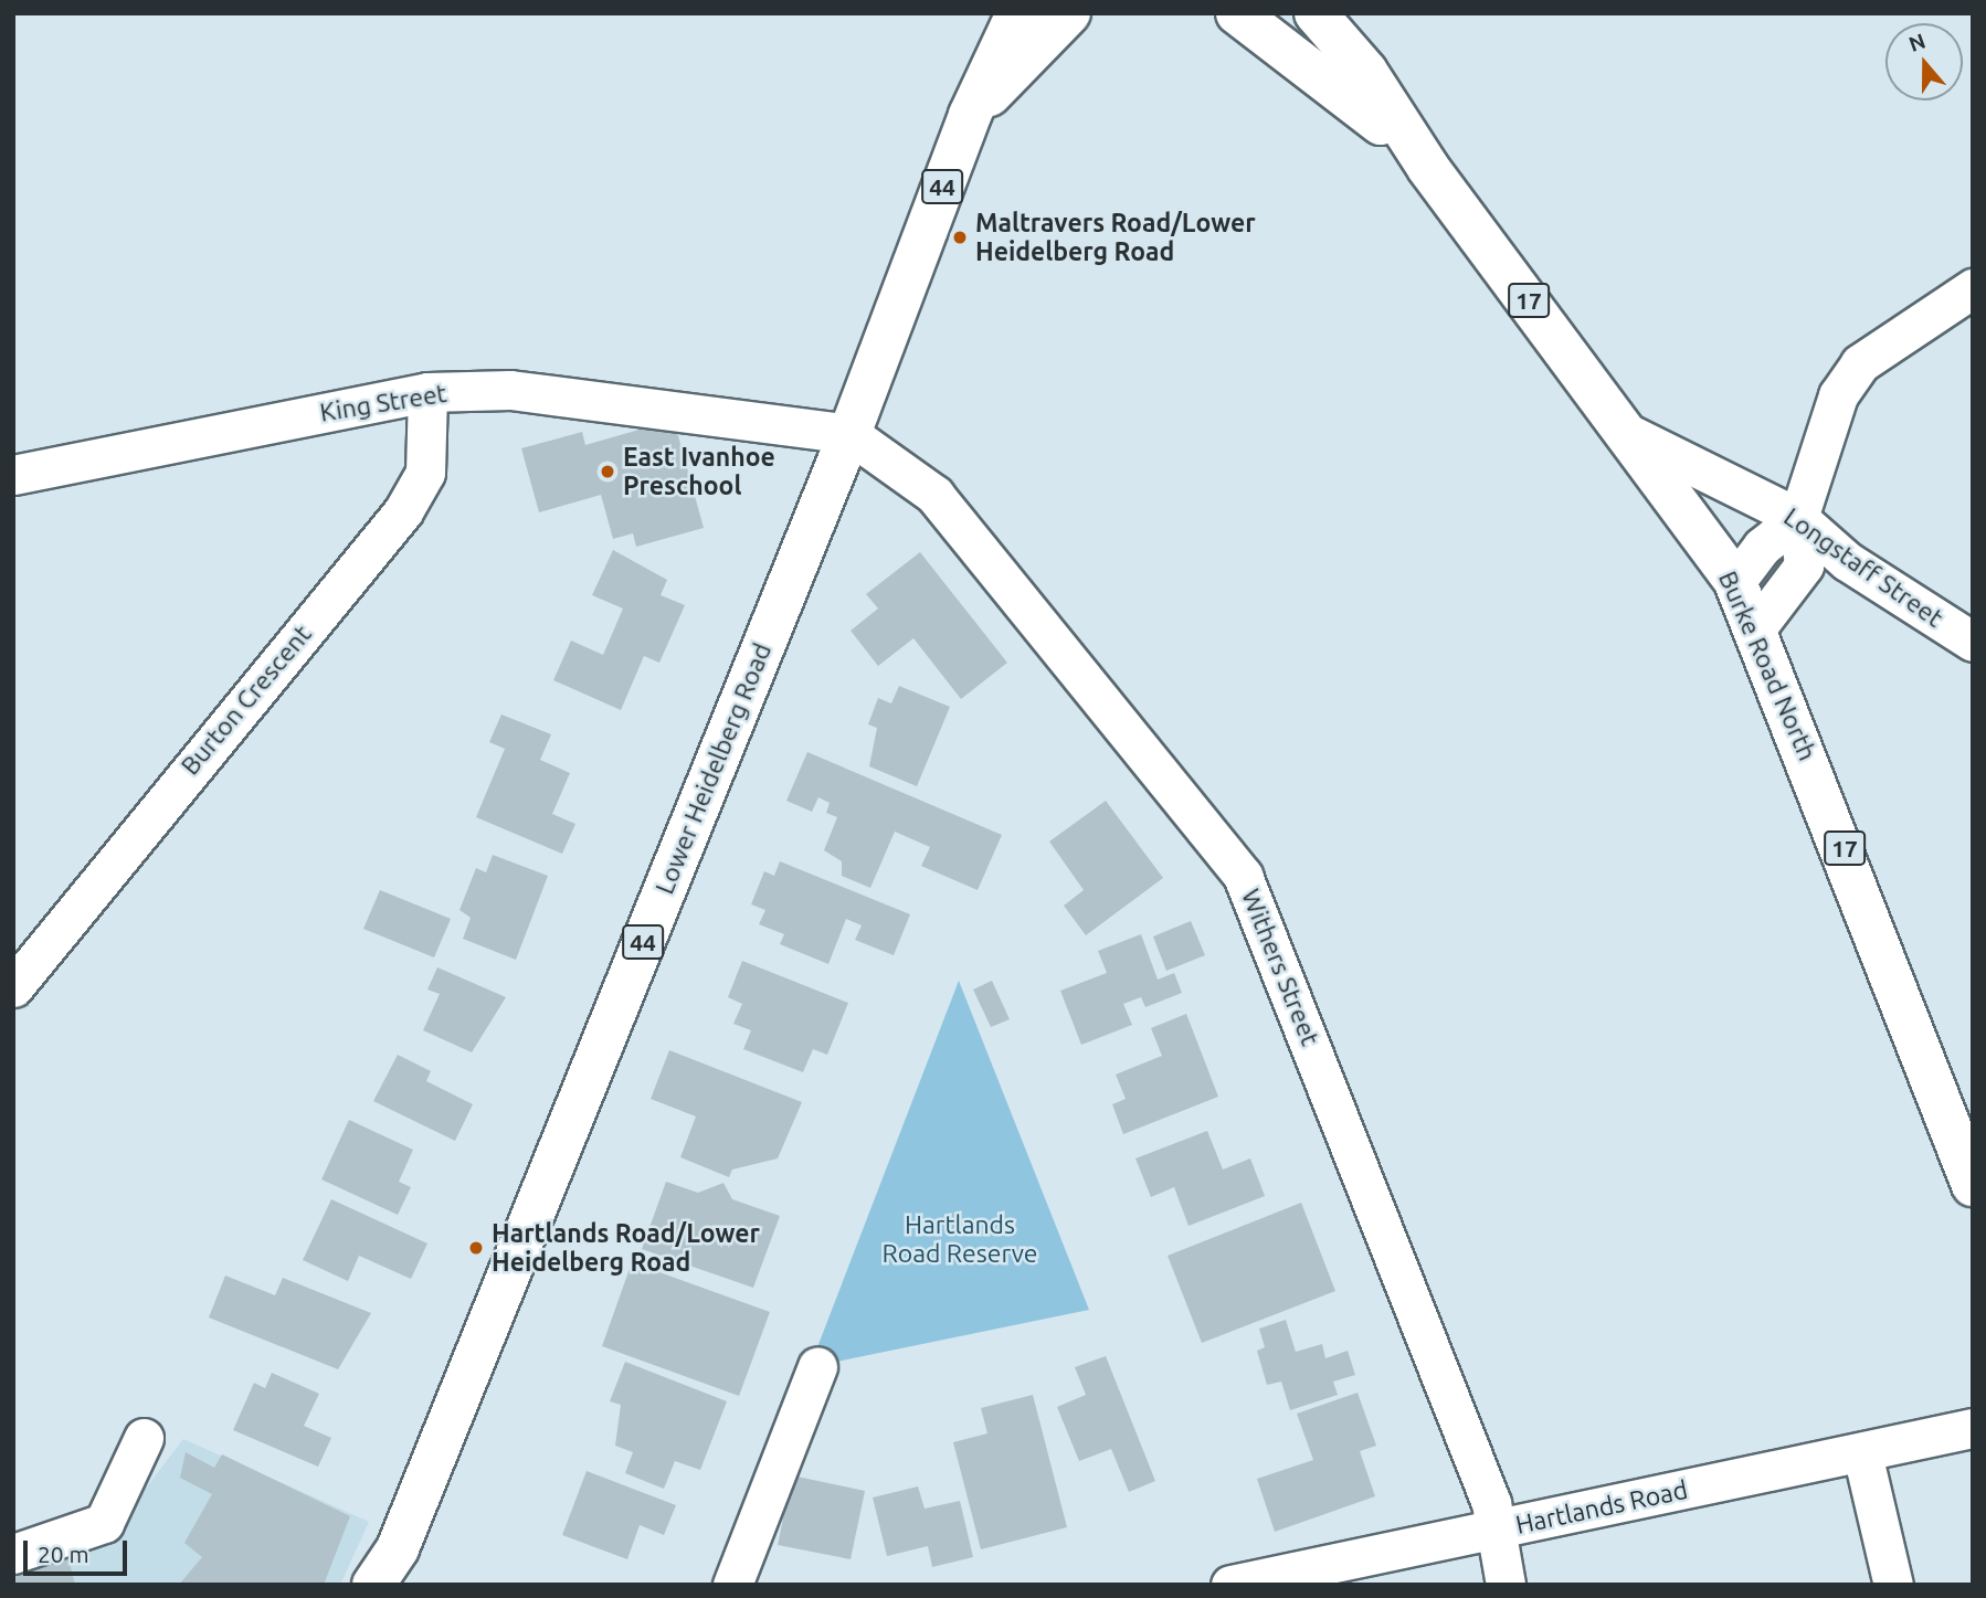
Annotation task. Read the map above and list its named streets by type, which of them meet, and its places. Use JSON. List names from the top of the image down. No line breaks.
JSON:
{"streets":{"main road":["44","17","Burke Road North","Lower Heidelberg Road"],"street":["King Street","Longstaff Street","Burton Crescent","Withers Street","Hartlands Road"]},"crossings":[["King Street","Burton Crescent"],["King Street","Lower Heidelberg Road"],["King Street","Withers Street"],["Longstaff Street","Burke Road North"],["Lower Heidelberg Road","Withers Street"],["Withers Street","Hartlands Road"]],"parks":["Hartlands Road Reserve"],"places":["Maltravers Road/Lower Heidelberg Road","East Ivanhoe Preschool","Hartlands Road/Lower Heidelberg Road"],"scale_bar":"20 m","north":"top"}
